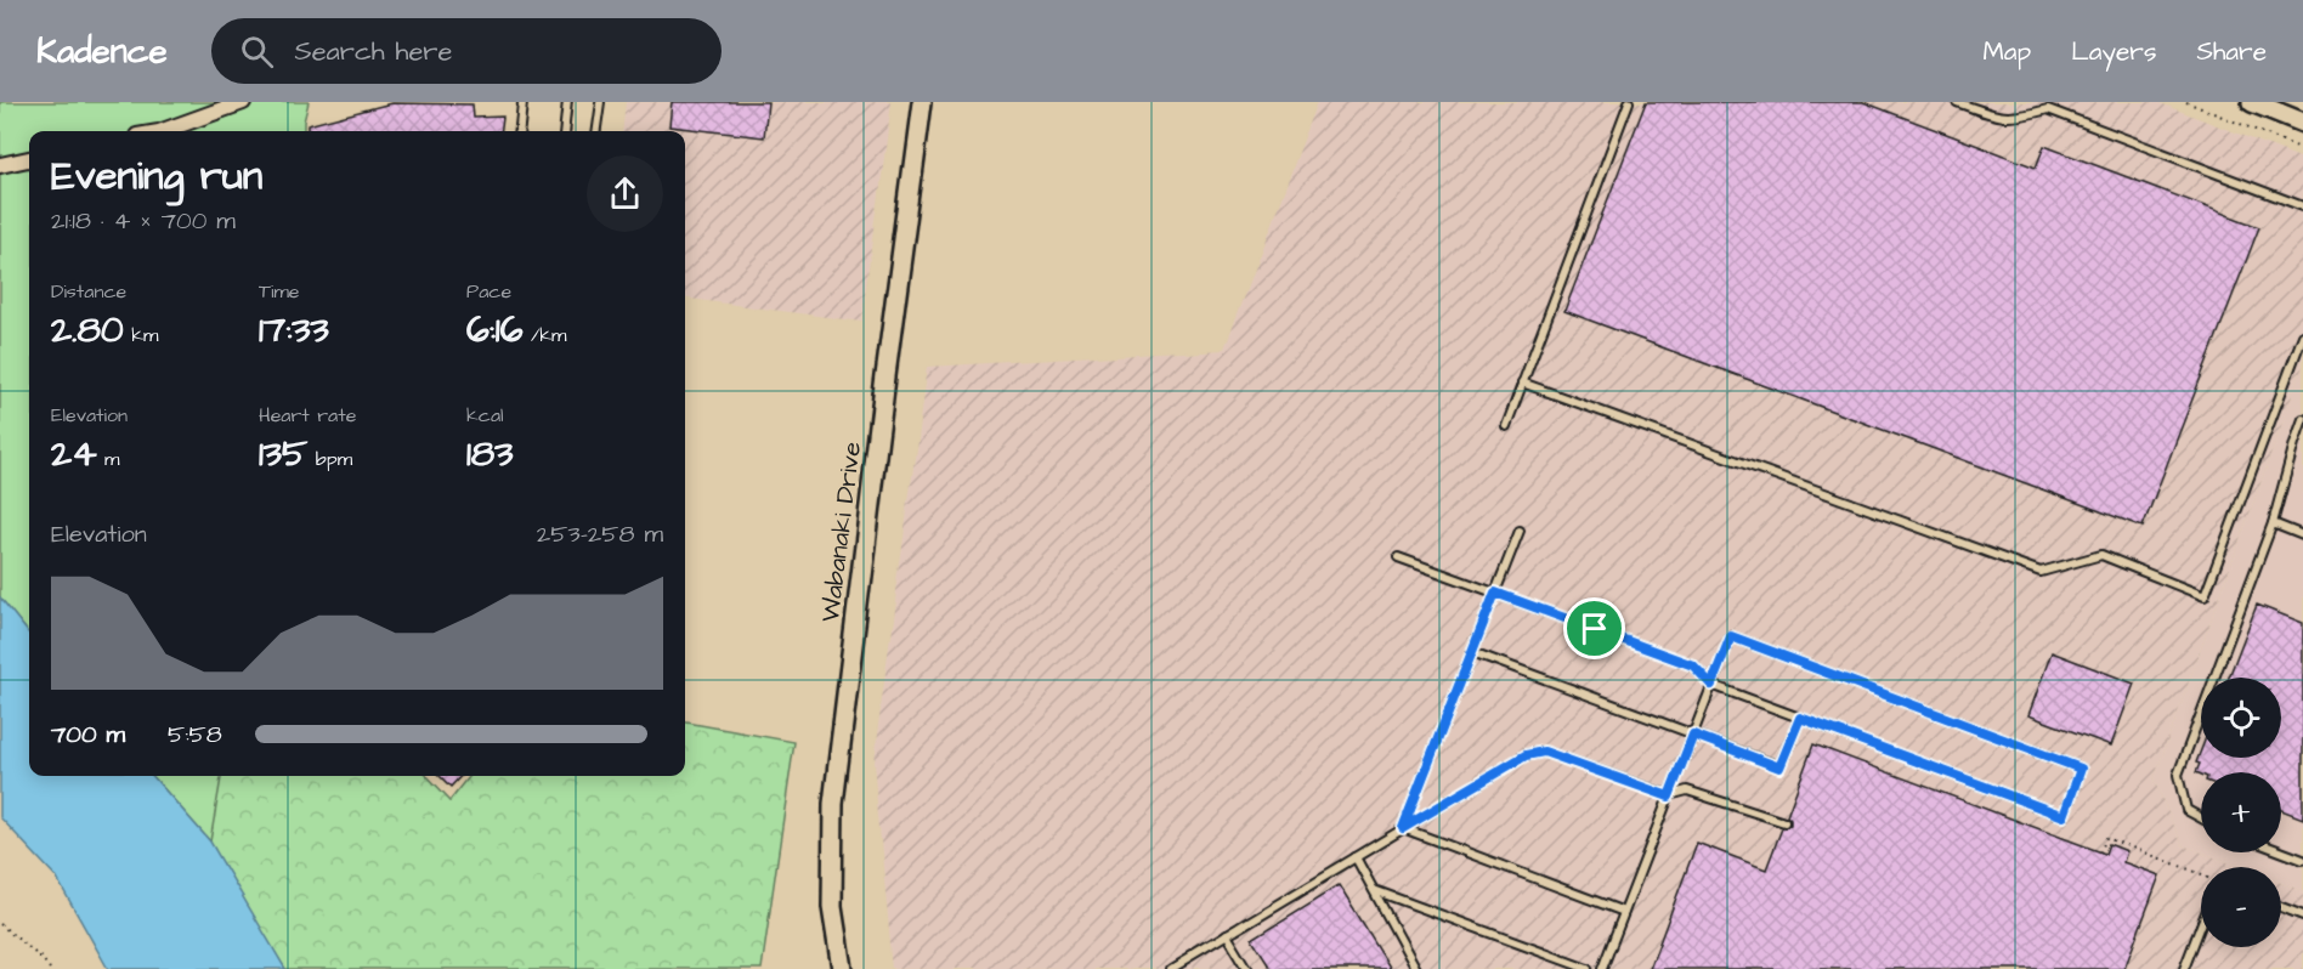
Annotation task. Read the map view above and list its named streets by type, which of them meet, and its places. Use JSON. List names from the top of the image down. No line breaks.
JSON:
{"streets":{"street":["Wabanaki Drive"]},"page":{"header":"Kadence","search":"Search here","nav":["Map","Layers","Share"],"heading":["Evening run","21:18 · 4 × 700 m"],"stats":[["Distance","2.80 km"],["Time","17:33"],["Pace","6:16 /km"],["Elevation","24 m"],["Heart rate","135 bpm"],["kcal","183"]],"chart":["Elevation","253–258 m"],"map_buttons":["+","−"],"list":[{"name":"700 m","note":"5:58"}]}}
